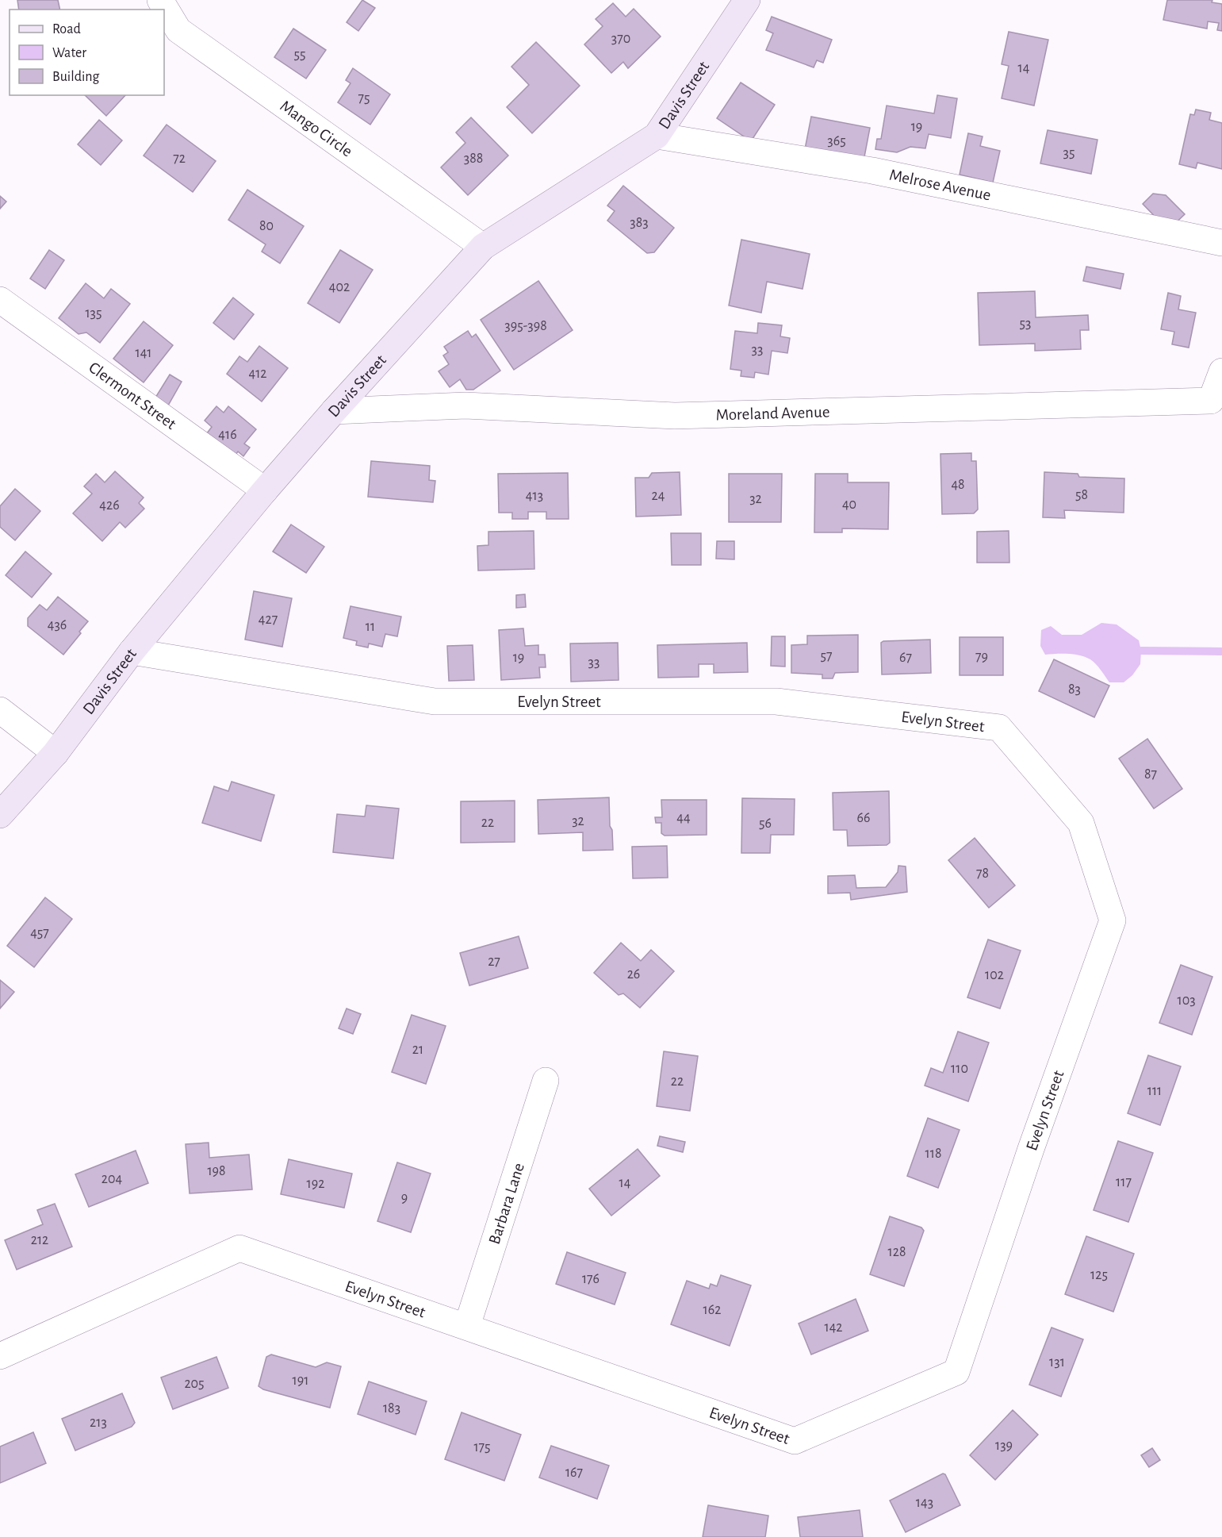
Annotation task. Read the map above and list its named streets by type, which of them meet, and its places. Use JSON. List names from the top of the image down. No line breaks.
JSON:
{"streets":{"main road":["Davis Street"],"street":["Mango Circle","Melrose Avenue","Clermont Street","Moreland Avenue","Evelyn Street","Barbara Lane"]},"crossings":[["Davis Street","Mango Circle"],["Davis Street","Melrose Avenue"],["Davis Street","Clermont Street"],["Davis Street","Moreland Avenue"],["Davis Street","Evelyn Street"],["Evelyn Street","Barbara Lane"]],"house_numbers":["370","55","14","75","19","365","35","72","388","383","80","402","135","53","395-398","33","141","412","416","48","58","413","24","32","40","426","427","436","11","57","79","19","67","33","83","87","44","66","32","22","56","78","457","27","26","102","103","21","110","22","111","118","198","204","117","14","192","9","212","128","125","176","162","142","131","191","205","183","213","139","175","167","143"],"legend":["Road","Water","Building"]}
